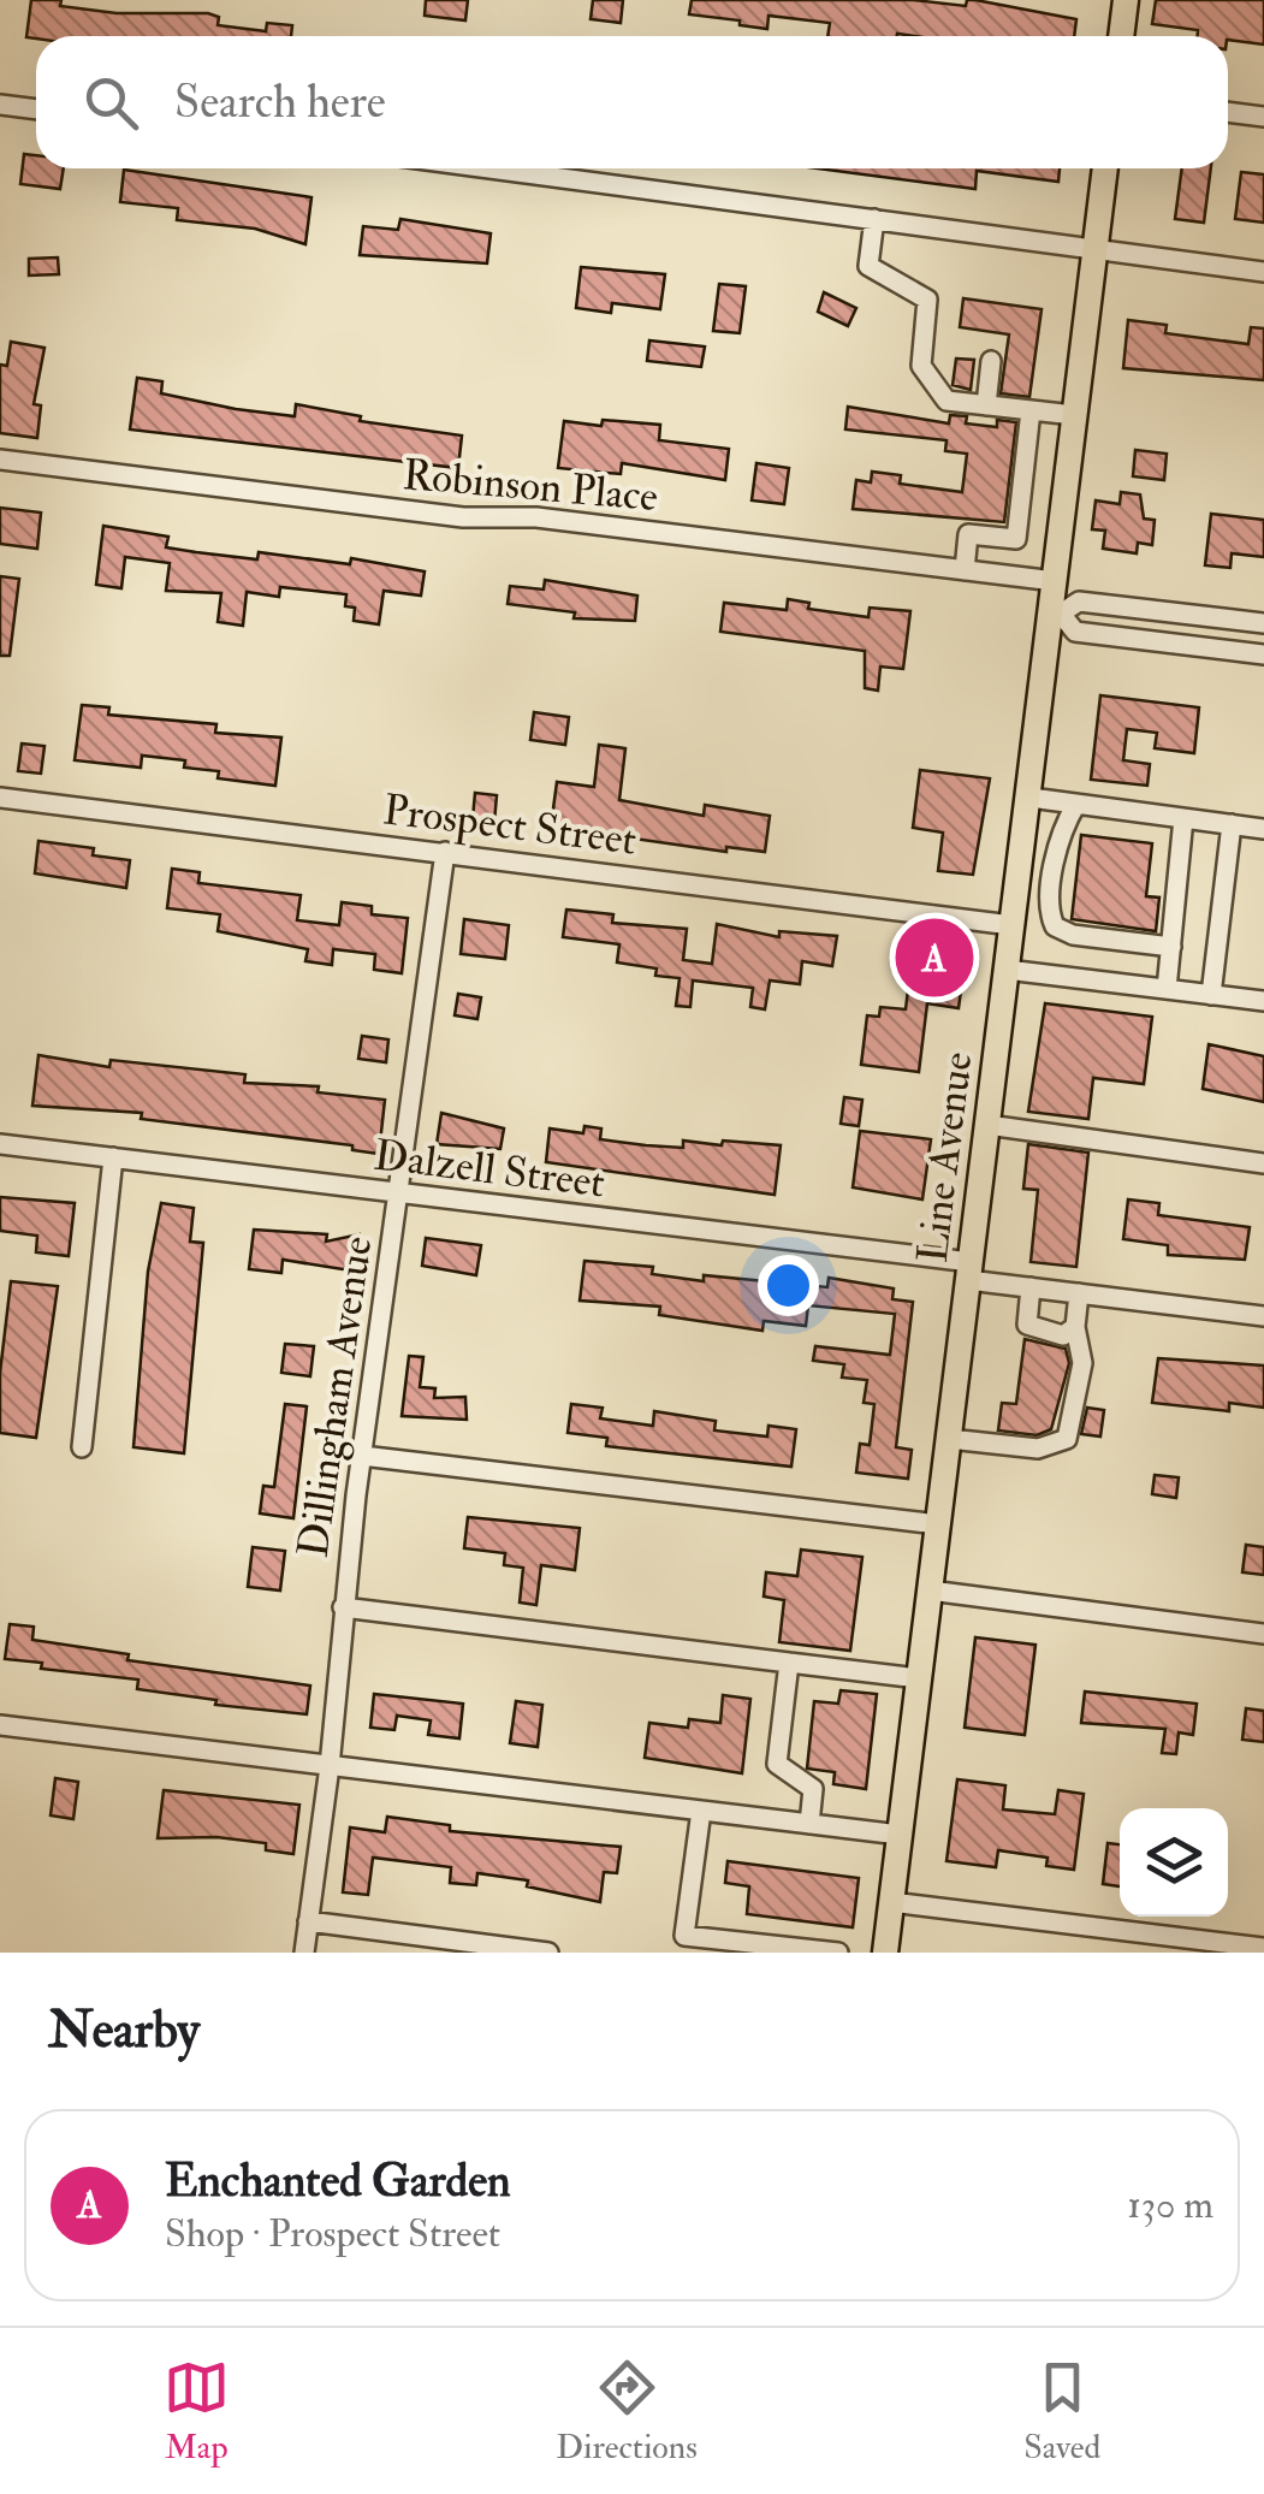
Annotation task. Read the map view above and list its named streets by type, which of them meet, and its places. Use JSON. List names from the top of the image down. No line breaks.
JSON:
{"streets":{"main road":["Line Avenue"],"street":["Robinson Place","Prospect Street","Dalzell Street","Dillingham Avenue"]},"crossings":[["Robinson Place","Line Avenue"],["Prospect Street","Line Avenue"],["Prospect Street","Dillingham Avenue"],["Line Avenue","Dalzell Street"],["Dalzell Street","Dillingham Avenue"]],"page":{"search":"Search here","pins":"A","heading":"Nearby","list":[{"mark":"A","name":"Enchanted Garden","note":"Shop · Prospect Street","value":"130 m"}],"nav":["Map","Directions","Saved"]}}
